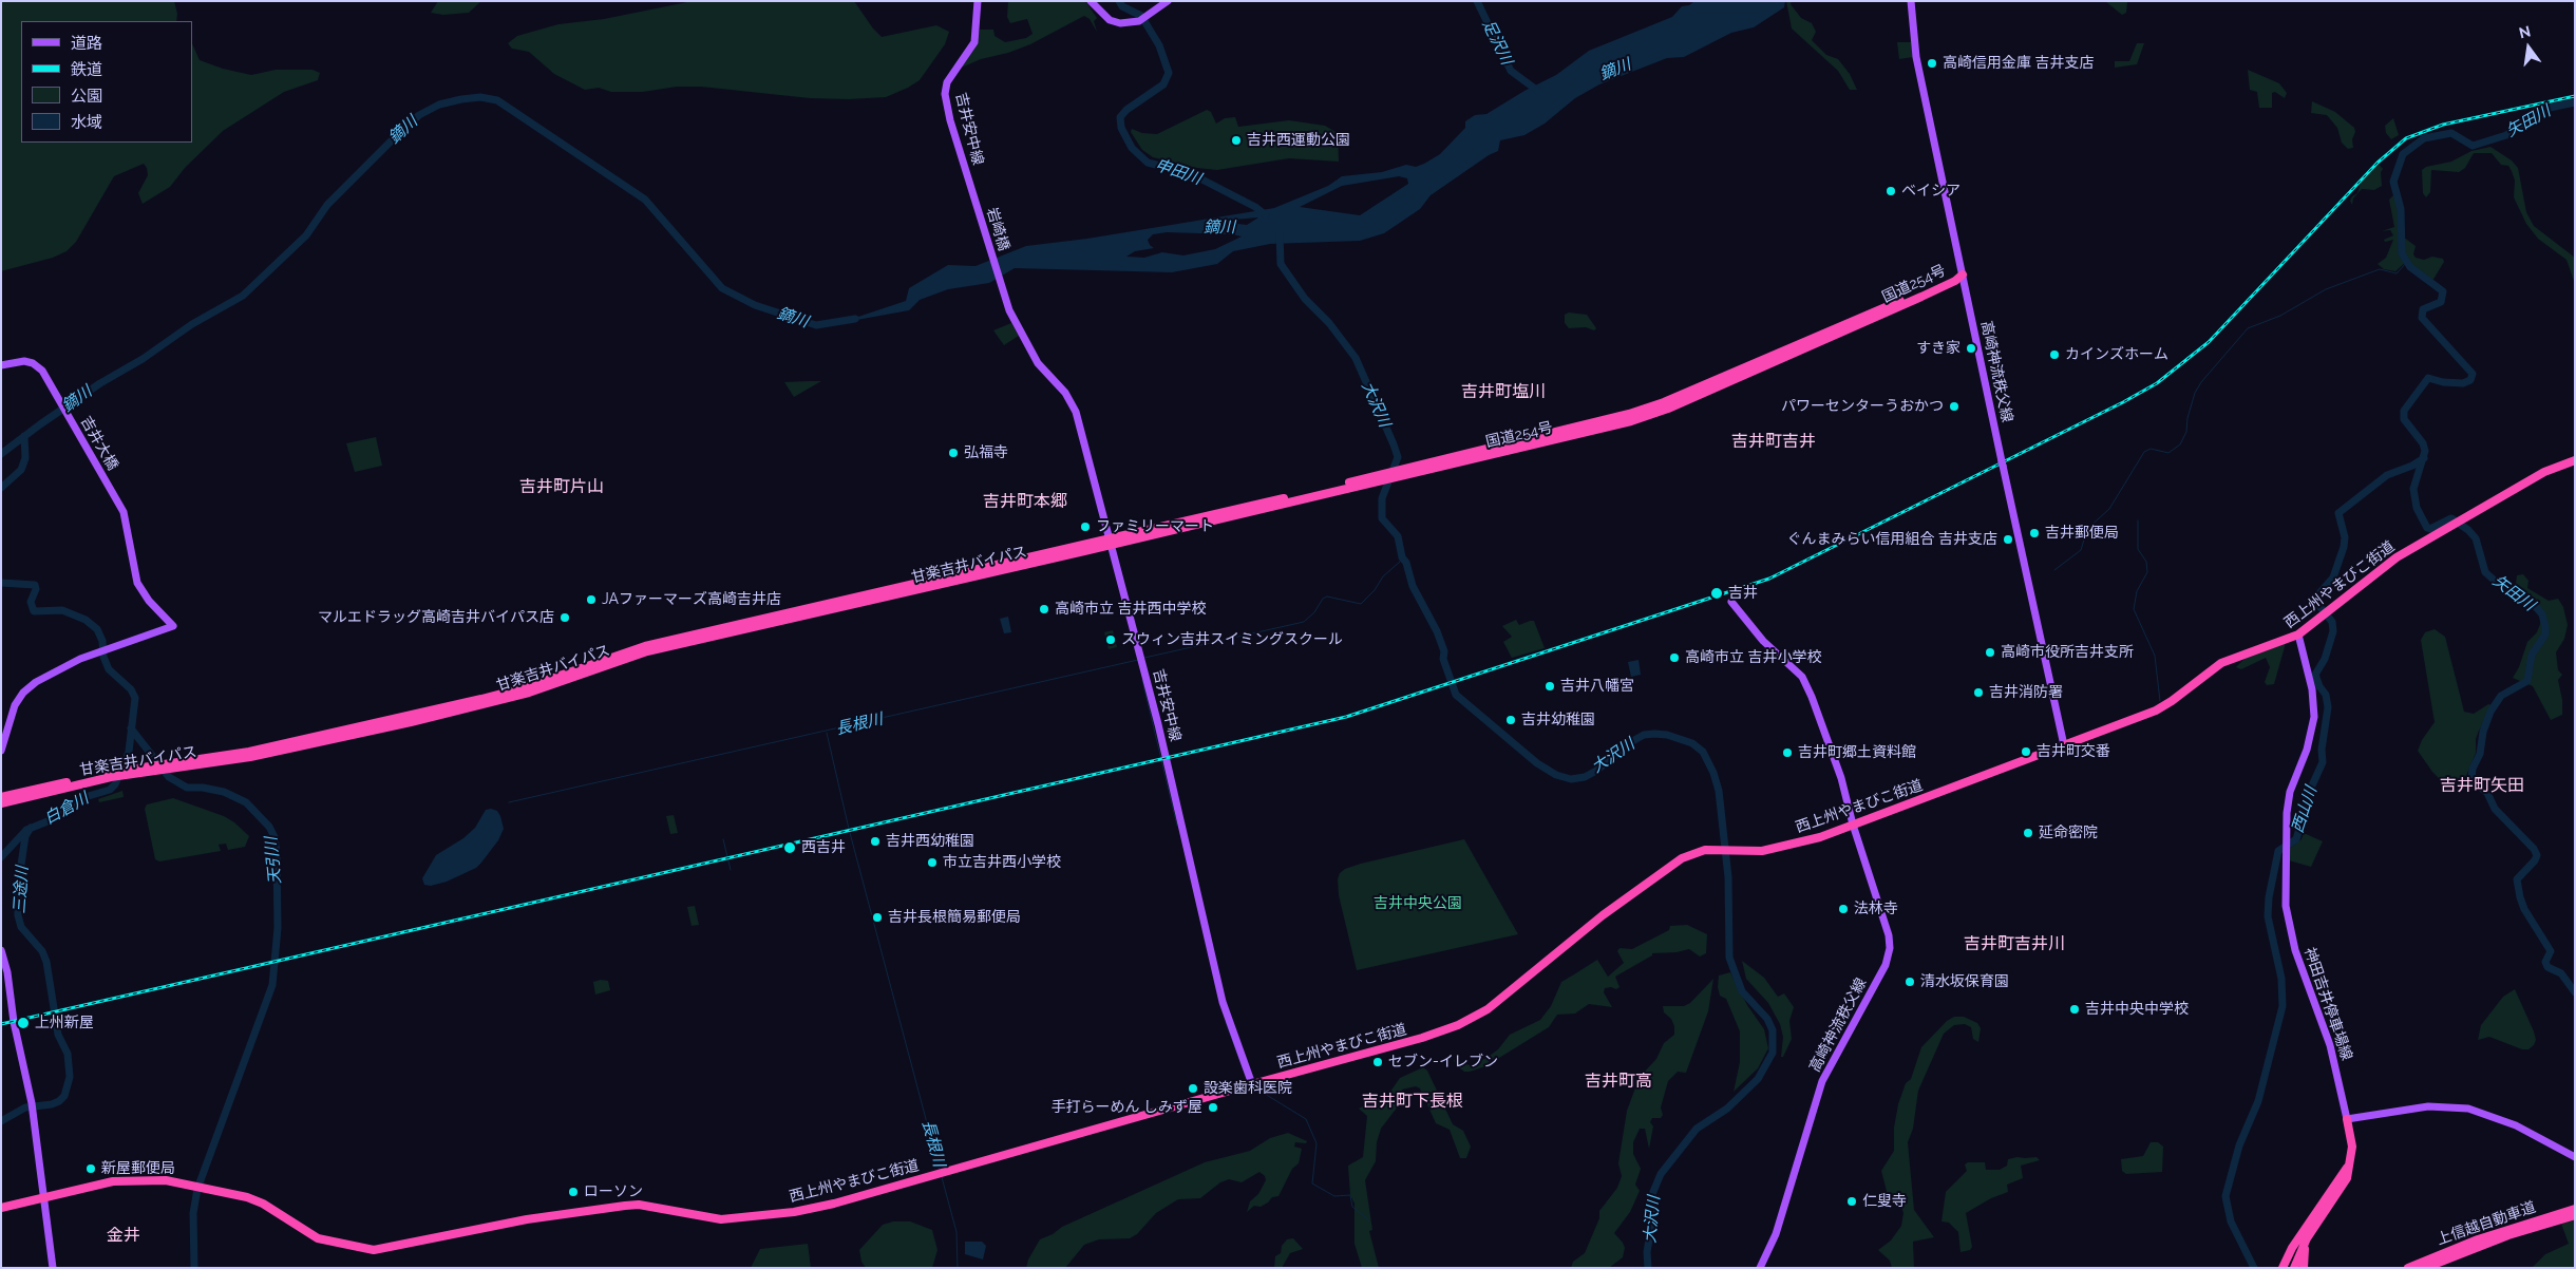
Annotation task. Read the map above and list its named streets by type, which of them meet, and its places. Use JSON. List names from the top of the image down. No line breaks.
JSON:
{"streets":{"highway":["国道254号","甘楽吉井バイパス","西上州やまびこ街道","上信越自動車道"],"main road":["吉井安中線","岩崎橋","高崎神流秩父線","吉井大橋","神田吉井停車場線"]},"crossings":[["吉井安中線","岩崎橋"],["吉井安中線","国道254号"],["吉井安中線","甘楽吉井バイパス"],["吉井安中線","西上州やまびこ街道"],["国道254号","高崎神流秩父線"],["国道254号","甘楽吉井バイパス"],["高崎神流秩父線","西上州やまびこ街道"],["西上州やまびこ街道","神田吉井停車場線"]],"districts":["吉井町塩川","吉井町吉井","吉井町片山","吉井町本郷","吉井町矢田","吉井町吉井川","吉井町高","吉井町下長根","金井"],"water":["足沢川","鏑川","矢田川","申田川","大沢川","長根川","白倉川","西山川","天引川","三途川"],"parks":["吉井中央公園"],"places":["高崎信用金庫 吉井支店","吉井西運動公園","ベイシア","すき家","カインズホーム","パワーセンターうおかつ","弘福寺","ファミリーマート","吉井郵便局","ぐんまみらい信用組合 吉井支店","吉井","JAファーマーズ高崎吉井店","高崎市立 吉井西中学校","マルエドラッグ高崎吉井バイパス店","スウィン吉井スイミングスクール","高崎市役所吉井支所","高崎市立 吉井小学校","吉井八幡宮","吉井消防署","吉井幼稚園","吉井町交番","吉井町郷土資料館","延命密院","吉井西幼稚園","西吉井","市立吉井西小学校","法林寺","吉井長根簡易郵便局","清水坂保育園","吉井中央中学校","上州新屋","セブン-イレブン","設楽歯科医院","手打らーめん しみず屋","新屋郵便局","ローソン","仁叟寺"],"legend":["道路","鉄道","公園","水域"],"north":"top"}
